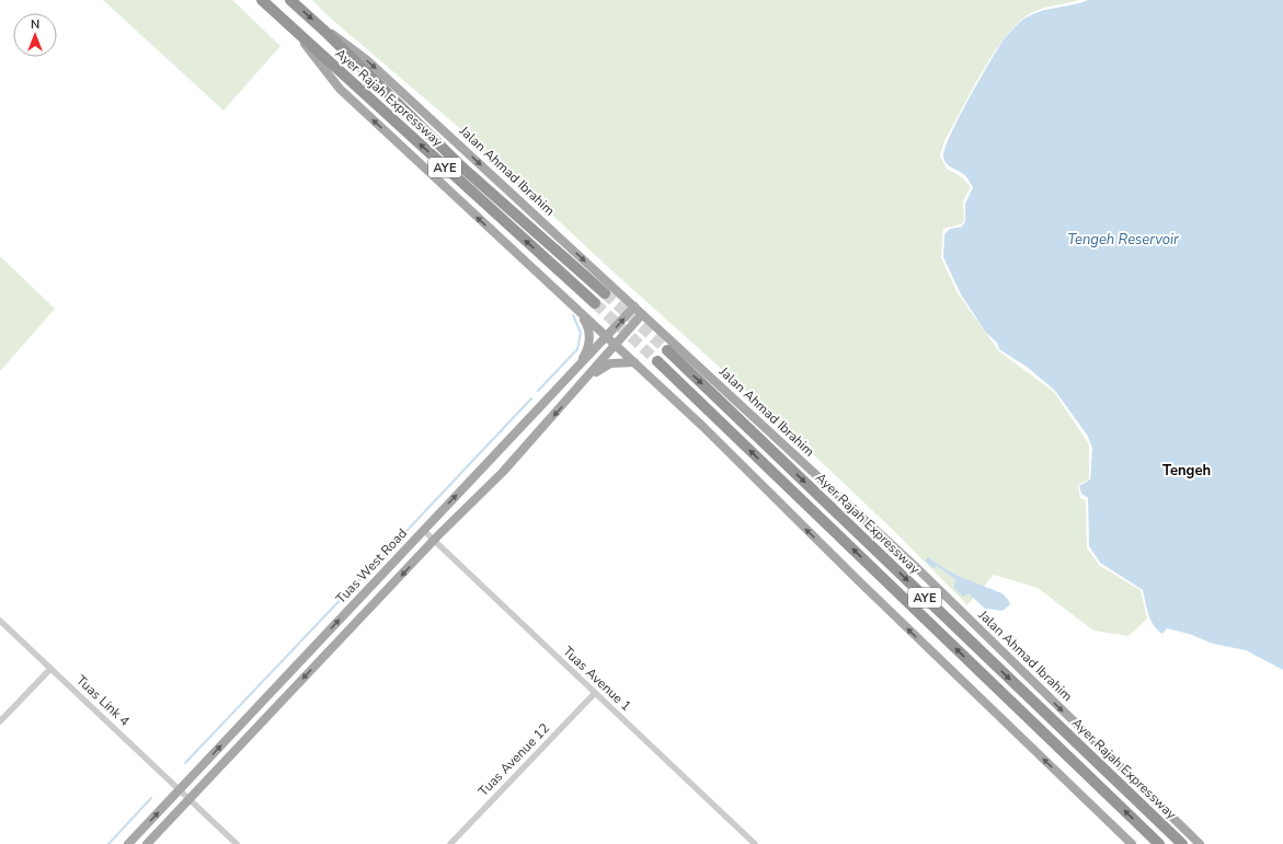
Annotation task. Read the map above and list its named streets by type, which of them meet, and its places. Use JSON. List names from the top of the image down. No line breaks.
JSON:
{"streets":{"highway":["Ayer Rajah Expressway","AYE"],"main road":["Jalan Ahmad Ibrahim","Tuas West Road"],"street":["Tuas Avenue 1","Tuas Link 4","Tuas Avenue 12"]},"crossings":[["Ayer Rajah Expressway","Jalan Ahmad Ibrahim"],["Jalan Ahmad Ibrahim","Tuas West Road"],["Tuas West Road","Tuas Avenue 1"],["Tuas West Road","Tuas Link 4"],["Tuas Avenue 1","Tuas Avenue 12"]],"districts":["Tengeh"],"water":["Tengeh Reservoir"],"north":"top"}
